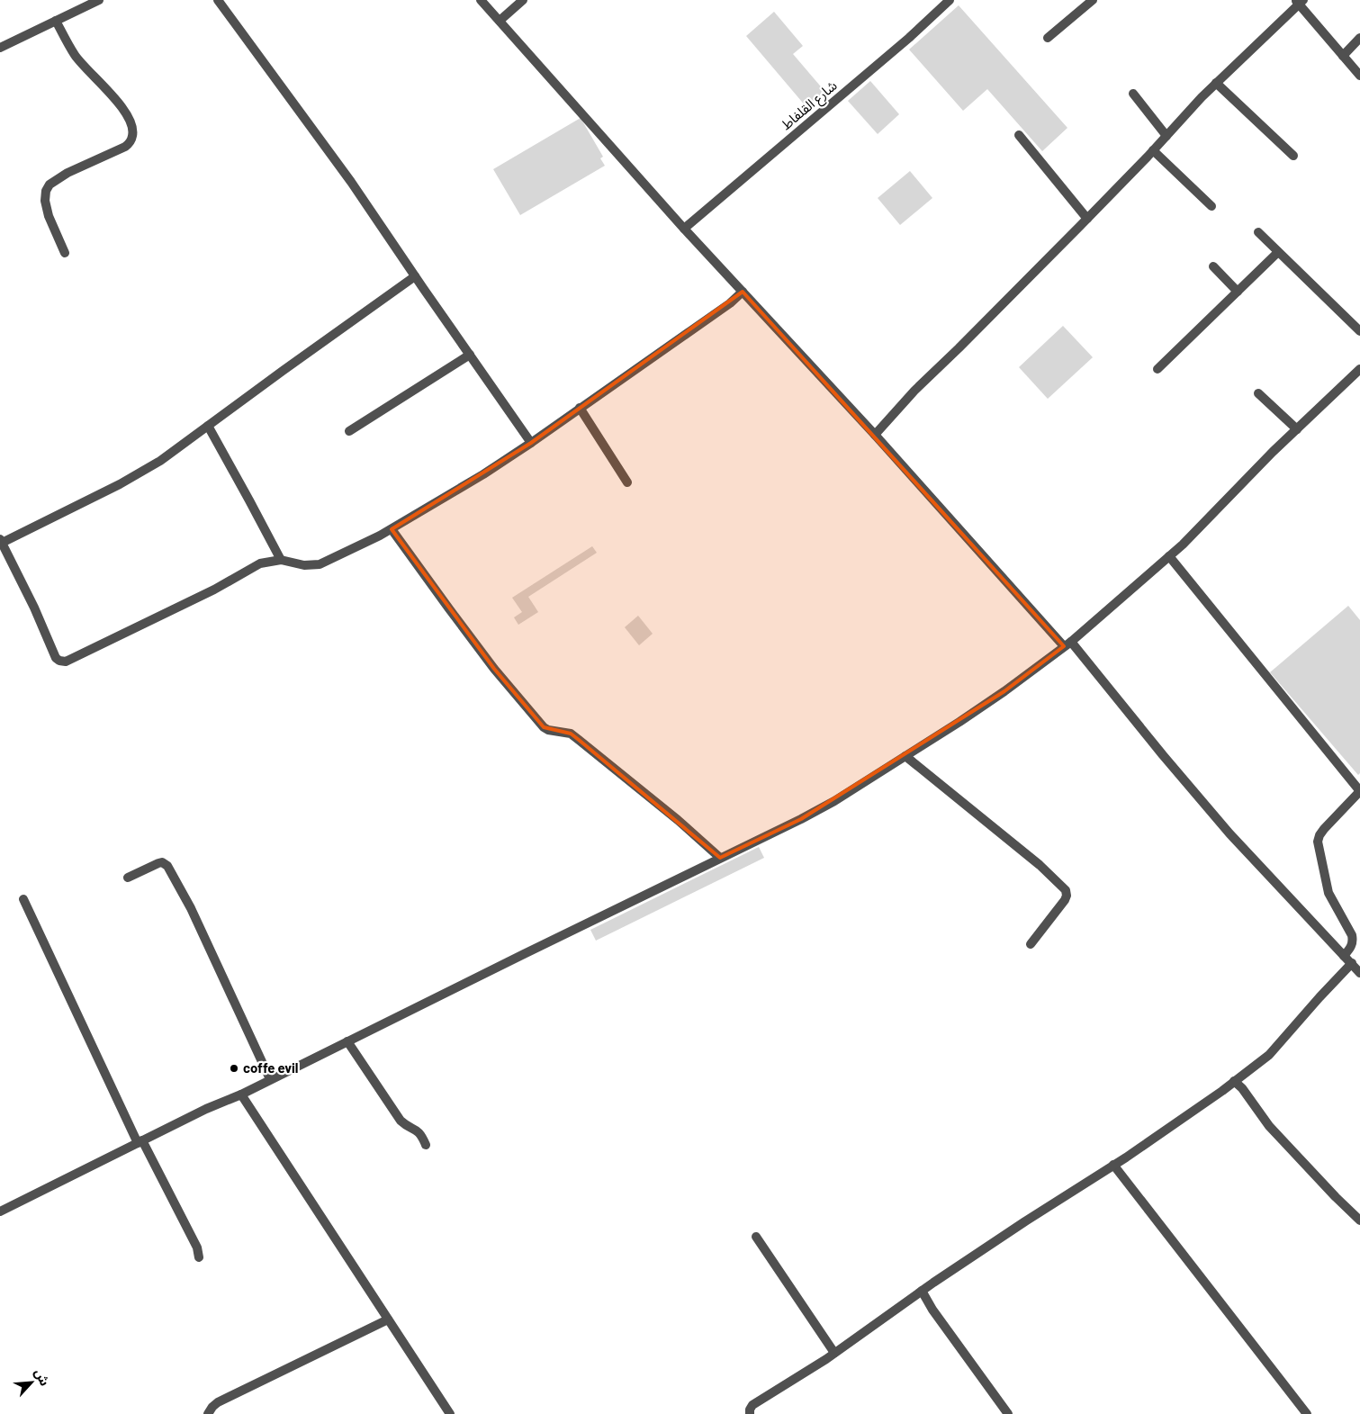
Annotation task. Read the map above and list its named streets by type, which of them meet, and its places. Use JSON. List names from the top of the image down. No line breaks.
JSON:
{"streets":{"street":["شارع القلفاط"]},"places":["coffe evil"],"north":"top right"}
